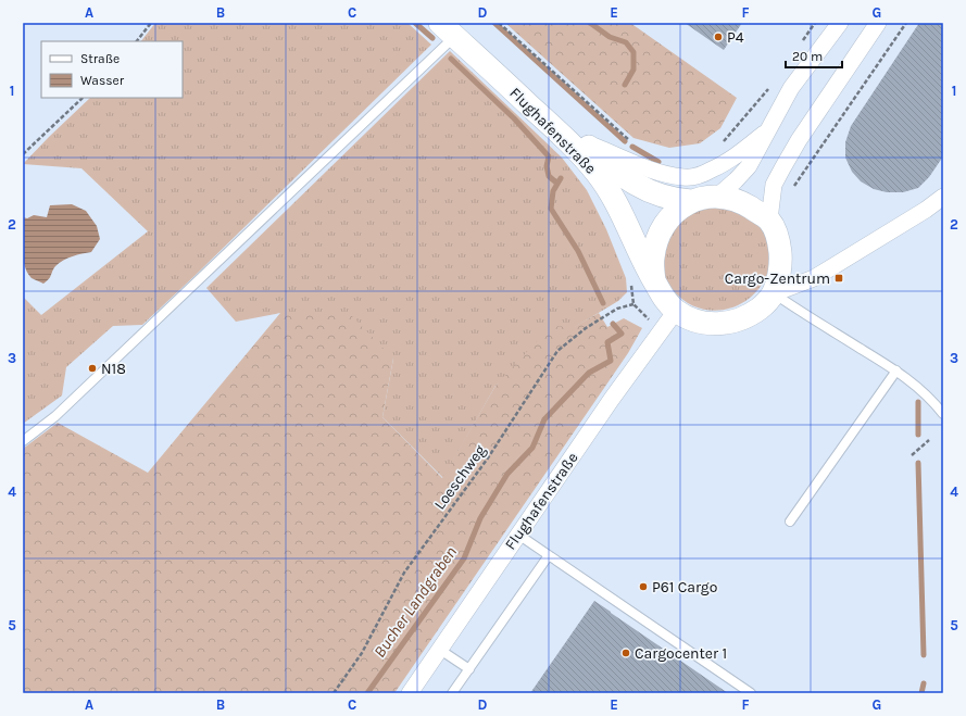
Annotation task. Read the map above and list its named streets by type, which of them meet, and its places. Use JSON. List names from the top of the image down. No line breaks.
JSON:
{"streets":{"main road":["Flughafenstraße"],"path":["Loeschweg"]},"water":["Bucher Landgraben"],"places":{"other":["P4","N18","P61 Cargo","Cargocenter 1"],"transit":["Cargo-Zentrum"]},"legend":["Straße","Wasser"],"scale_bar":"20 m","grid":{"columns":["A","B","C","D","E","F","G"],"rows":["1","2","3","4","5"]}}
